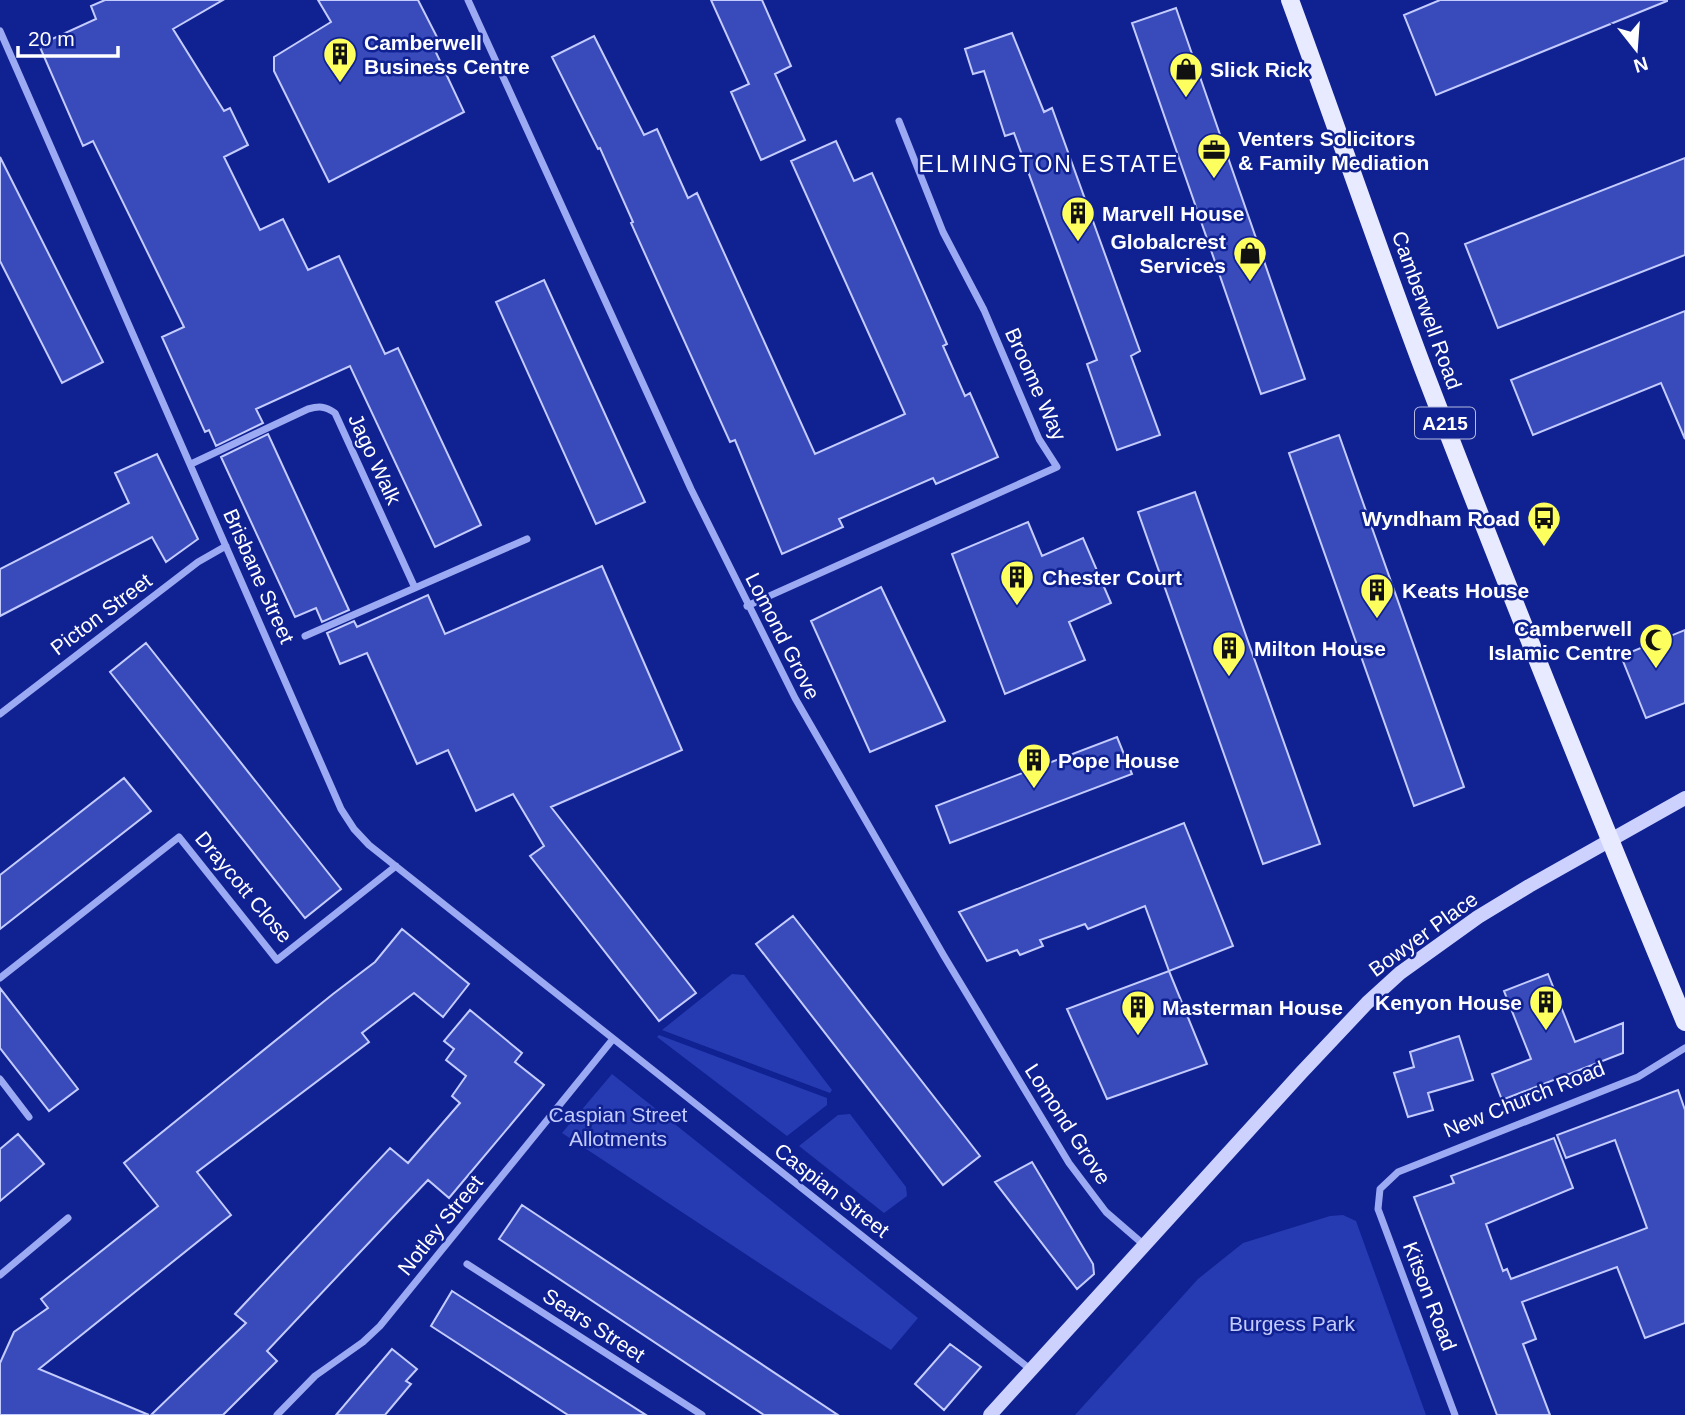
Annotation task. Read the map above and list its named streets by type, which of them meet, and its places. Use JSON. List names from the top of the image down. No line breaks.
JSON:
{"streets":{"main road":["Camberwell Road","A215","Bowyer Place"],"street":["Broome Way","Jago Walk","Brisbane Street","Picton Street","Lomond Grove","Draycott Close","New Church Road","Caspian Street","Notley Street","Kitson Road","Sears Street"]},"crossings":[["Camberwell Road","Bowyer Place"],["Broome Way","Lomond Grove"],["Jago Walk","Brisbane Street"],["Brisbane Street","Picton Street"],["Brisbane Street","Draycott Close"],["Brisbane Street","Caspian Street"],["Brisbane Street","Notley Street"],["Lomond Grove","Bowyer Place"],["New Church Road","Kitson Road"],["Caspian Street","Notley Street"]],"districts":["ELMINGTON ESTATE"],"parks":["Caspian Street Allotments","Burgess Park"],"places":{"building":["Camberwell Business Centre","Marvell House","Chester Court","Keats House","Milton House","Pope House","Kenyon House","Masterman House"],"shop":["Slick Rick","Globalcrest Services"],"office":["Venters Solicitors & Family Mediation"],"bus stop":["Wyndham Road"],"mosque":["Camberwell Islamic Centre"]},"scale_bar":"20 m","north":"bottom"}
